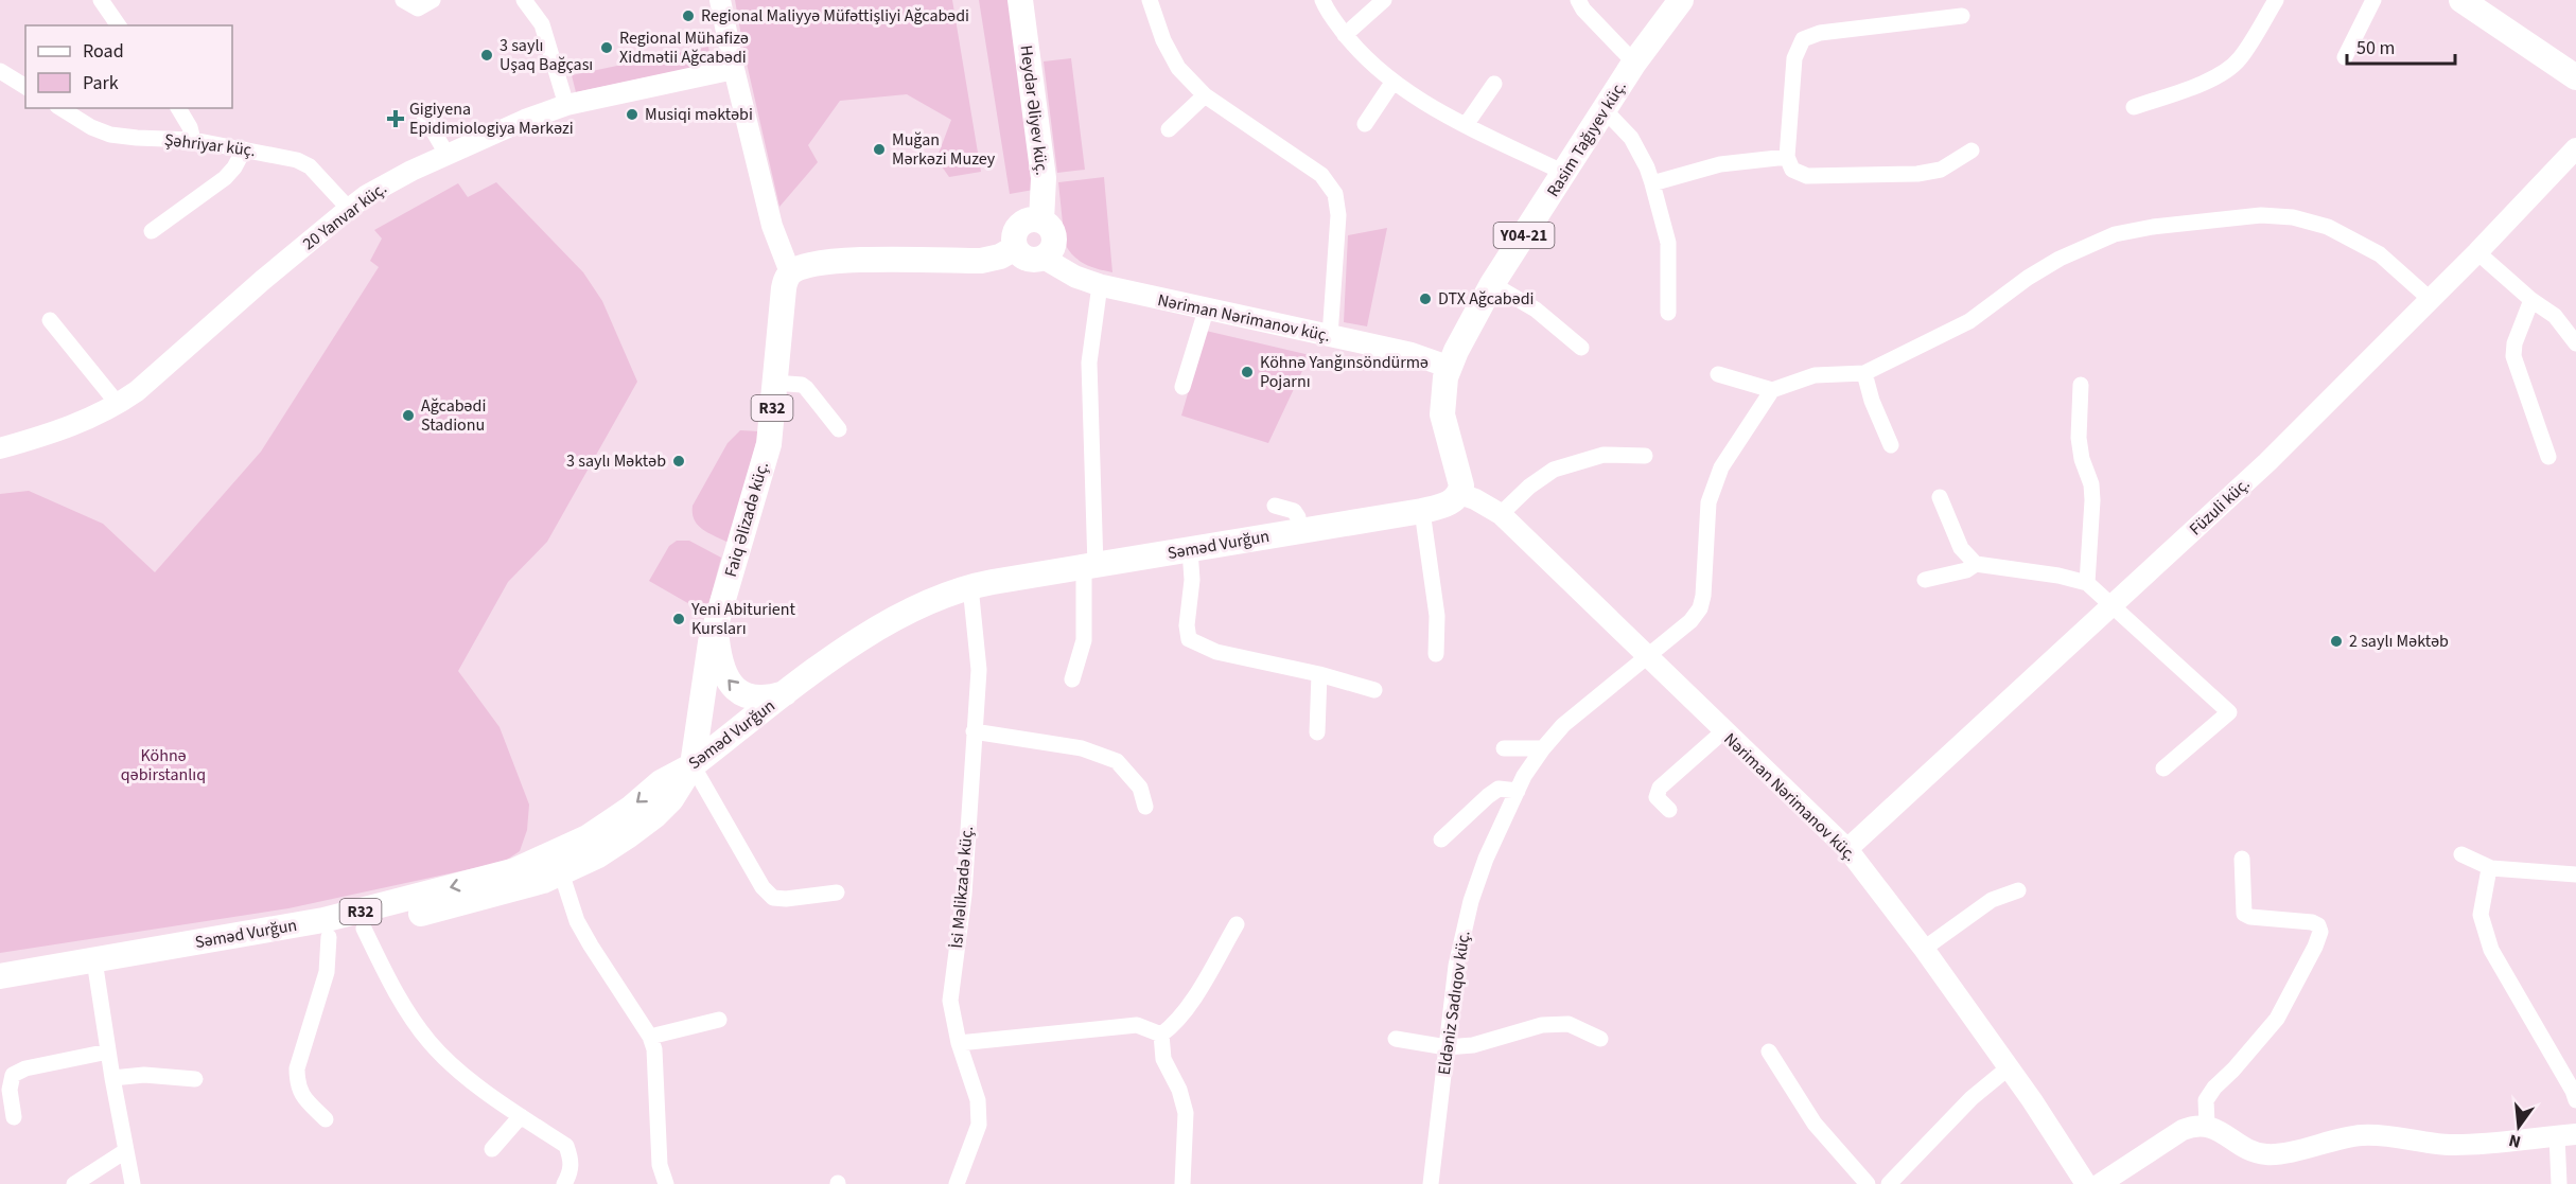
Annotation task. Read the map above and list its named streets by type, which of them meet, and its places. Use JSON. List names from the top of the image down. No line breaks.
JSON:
{"streets":{"main road":["Heydər Əliyev küç.","Rasim Tağıyev küç.","Y04-21","Nəriman Nərimanov küç.","R32","Faiq Əlizadə küç.","Səməd Vurğun"],"street":["Şəhriyar küç.","20 Yanvar küç.","Füzuli küç.","İsi Məlikzadə küç.","Eldəniz Sadıqov küç."]},"crossings":[["Heydər Əliyev küç.","Nəriman Nərimanov küç."],["Rasim Tağıyev küç.","Nəriman Nərimanov küç."],["Rasim Tağıyev küç.","Səməd Vurğun"],["Şəhriyar küç.","20 Yanvar küç."],["Nəriman Nərimanov küç.","Füzuli küç."],["Nəriman Nərimanov küç.","Səməd Vurğun"],["Nəriman Nərimanov küç.","Eldəniz Sadıqov küç."],["Faiq Əlizadə küç.","Səməd Vurğun"],["Səməd Vurğun","İsi Məlikzadə küç."]],"parks":["Köhnə qəbirstanlıq"],"places":{"other":["Regional Maliyyə Müfəttişliyi Ağcabədi","Regional Mühafizə Xidmətii Ağcabədi","3 saylı Uşaq Bağçası","Musiqi məktəbi","Muğan Mərkəzi Muzey","DTX Ağcabədi","Köhnə Yanğınsöndürmə Pojarnı","Ağcabədi Stadionu","3 saylı Məktəb","Yeni Abiturient Kursları","2 saylı Məktəb"],"health":["Gigiyena Epidimiologiya Mərkəzi"]},"legend":["Road","Park"],"scale_bar":"50 m","north":"bottom"}
